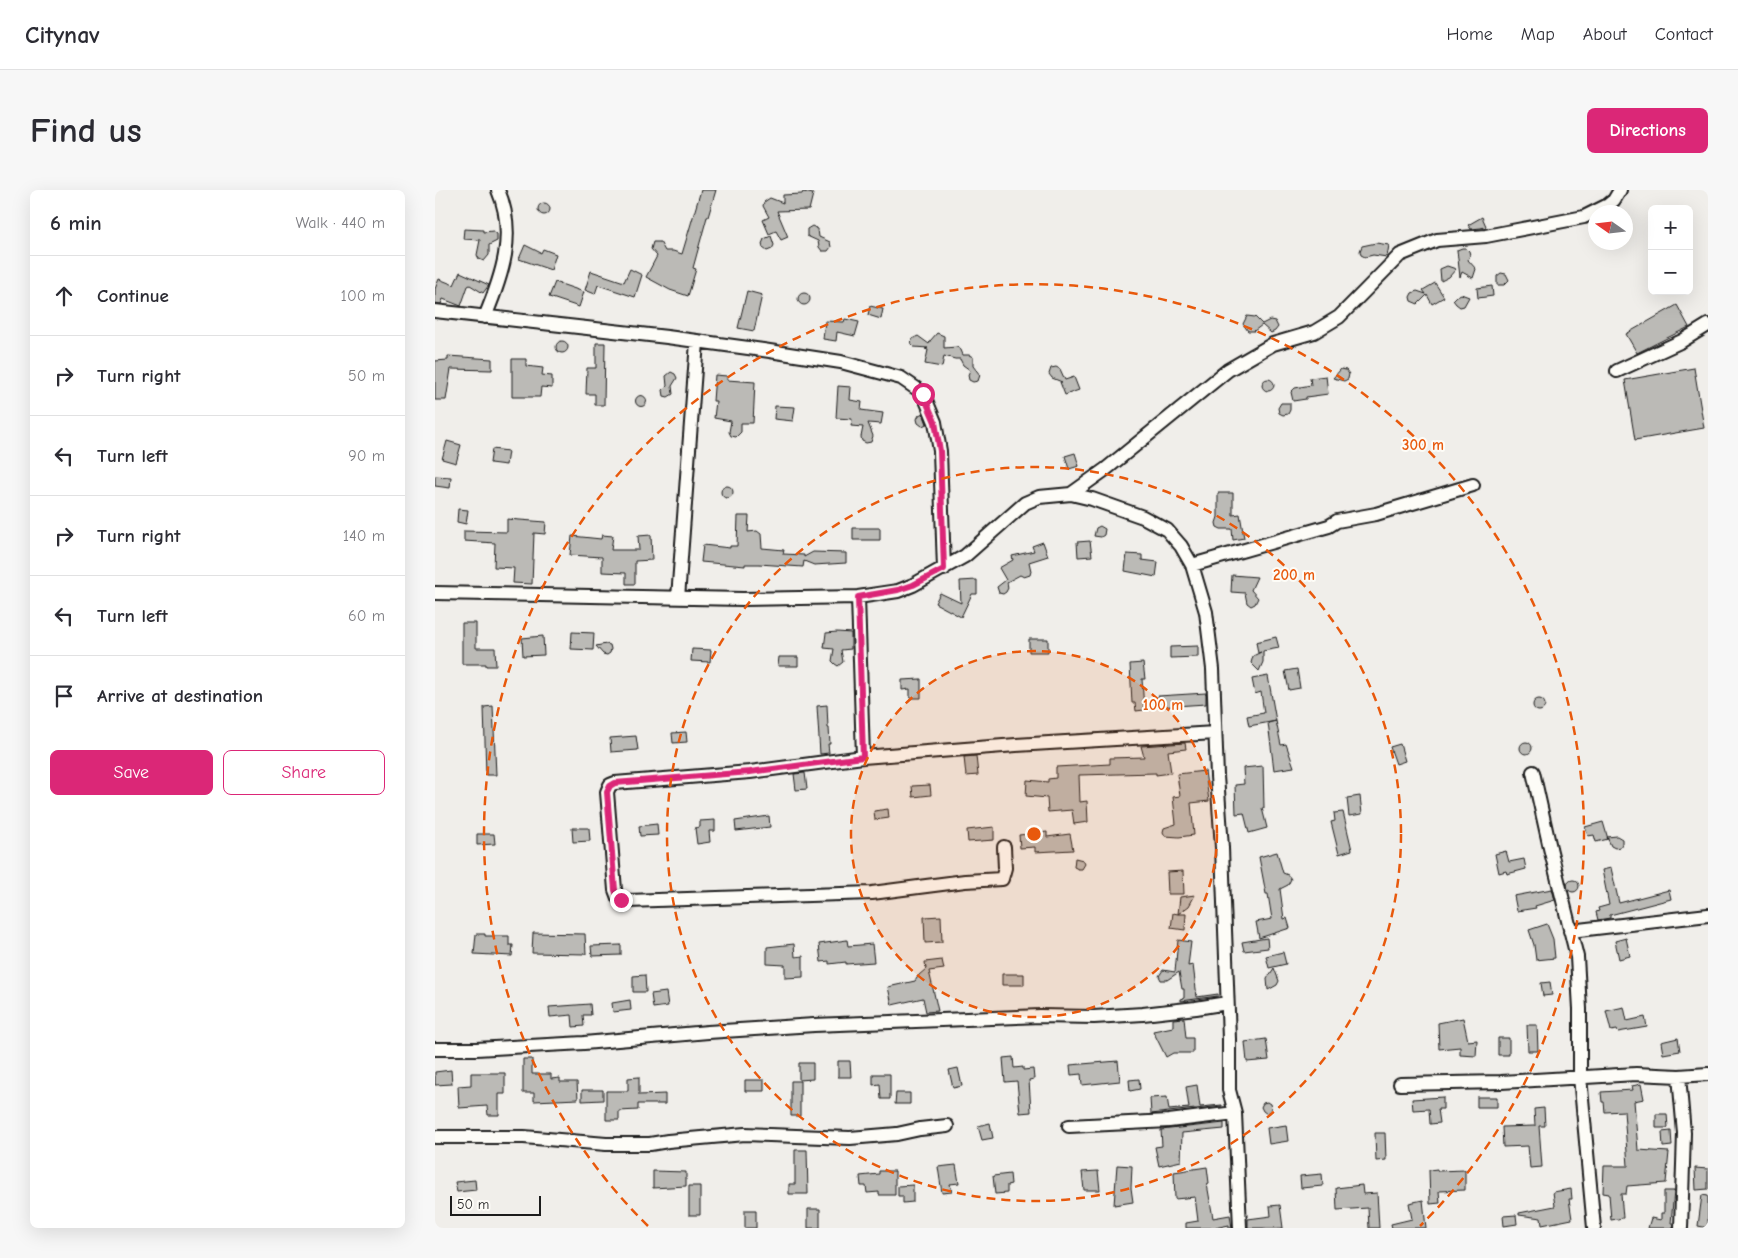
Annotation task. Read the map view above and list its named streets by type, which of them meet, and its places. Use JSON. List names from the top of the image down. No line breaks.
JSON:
{"scale_bar":"50 m","north":"left","page":{"header":"Citynav","nav":["Home","Map","About","Contact"],"buttons":["Directions",["Save","Share"]],"title":"Find us","heading":["6 min","Walk · 440 m"],"map_buttons":["+","−"],"list":[["Continue","100 m"],["Turn right","50 m"],["Turn left","90 m"],["Turn right","140 m"],["Turn left","60 m"],"Arrive at destination"],"scale":"50 m"},"rings":["300 m","200 m","100 m"]}
